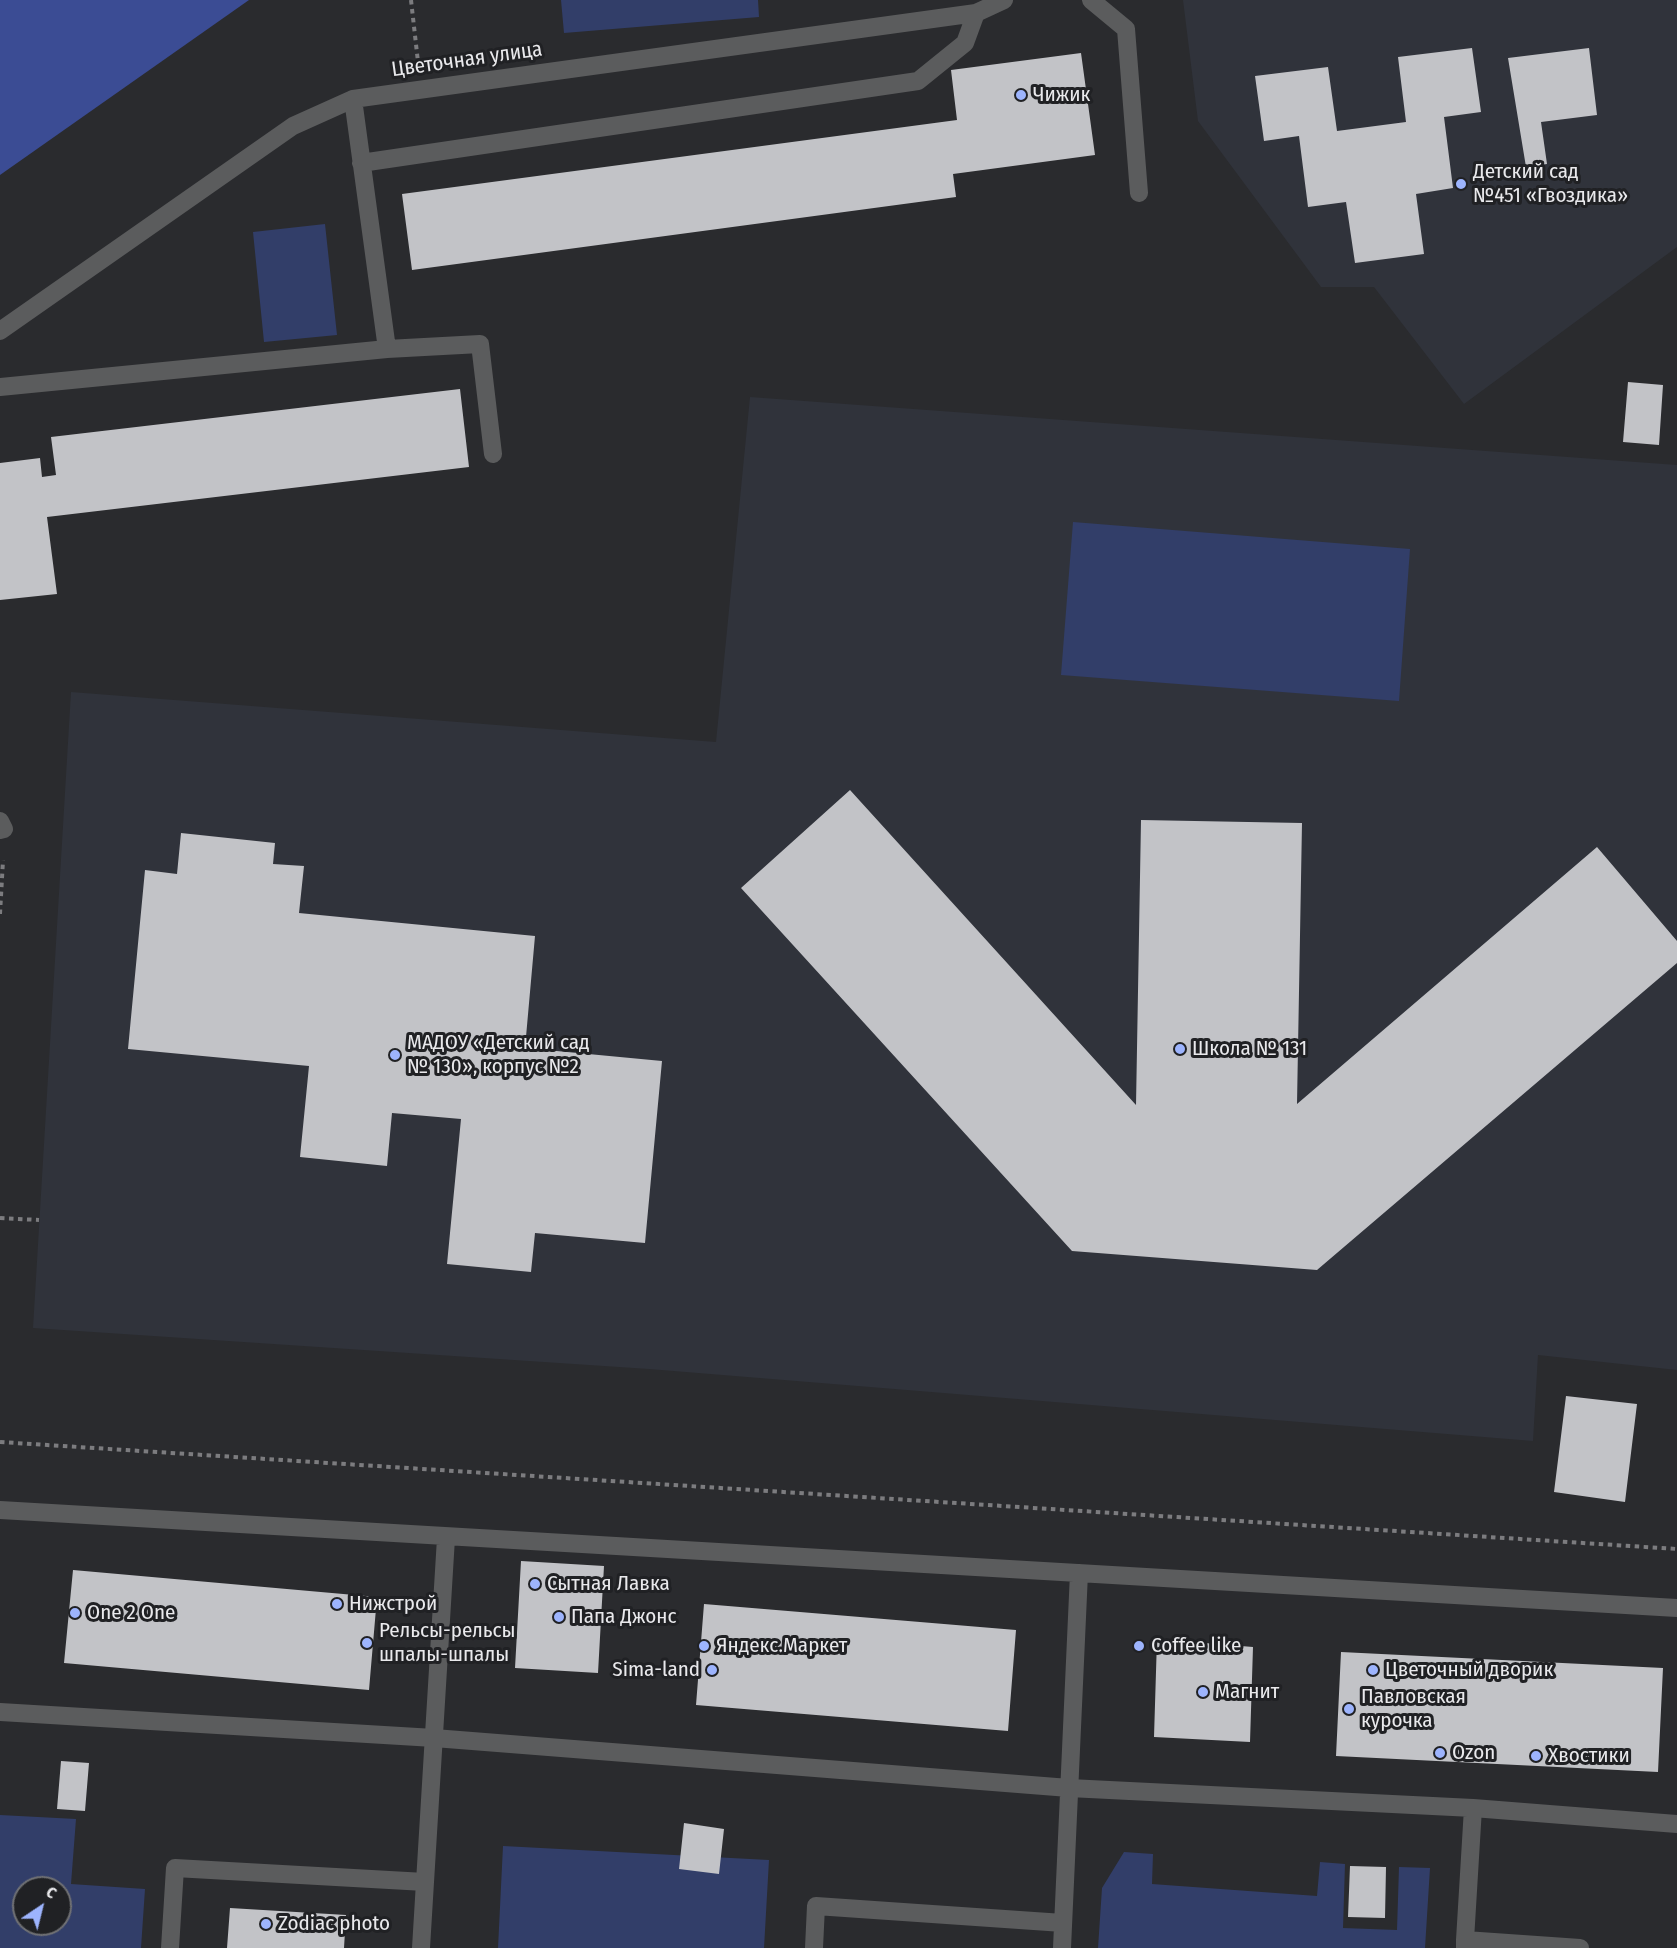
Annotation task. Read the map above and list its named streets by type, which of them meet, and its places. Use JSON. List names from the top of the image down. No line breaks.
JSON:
{"streets":{"street":["Цветочная улица"]},"places":["Чижик","Детский сад №451 «Гвоздика»","Школа № 131","МАДОУ «Детский сад № 130», корпус №2","Сытная Лавка","Нижстрой","One 2 One","Папа Джонс","Рельсы-рельсы шпалы-шпалы","Яндекс.Маркет","Coffee like","Sima-land","Цветочный дворик","Магнит","Павловская курочка","Ozon","Хвостики","Zodiac photo"],"north":"top right"}
